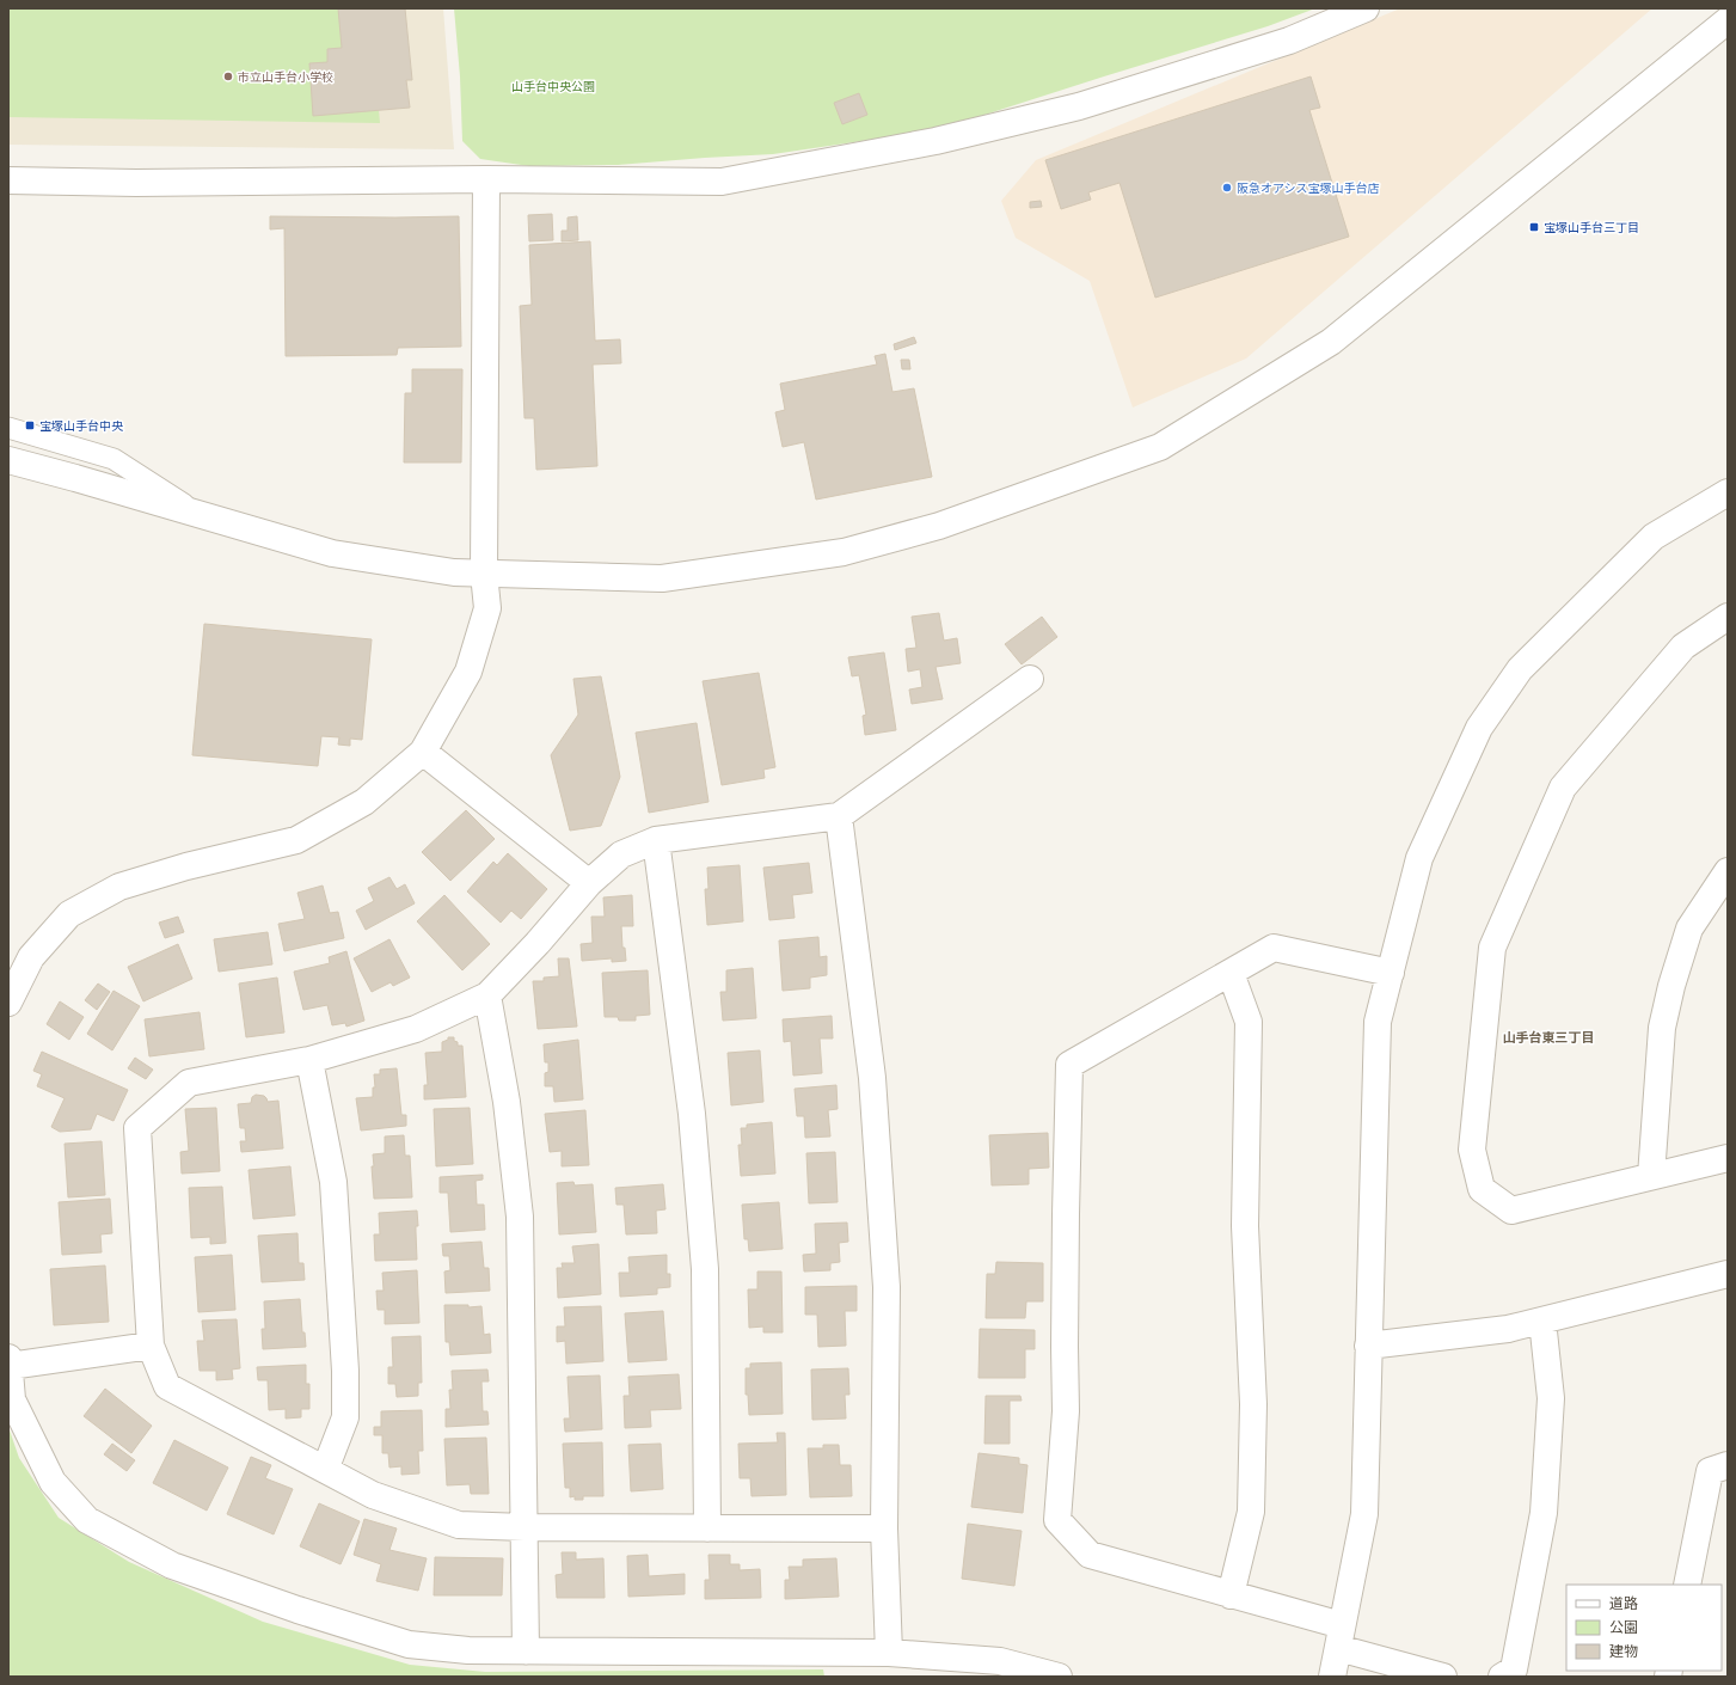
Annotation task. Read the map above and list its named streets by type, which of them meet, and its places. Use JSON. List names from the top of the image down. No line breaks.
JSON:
{"districts":["山手台東三丁目"],"parks":["山手台中央公園"],"places":{"other":["市立山手台小学校","阪急オアシス宝塚山手台店"],"transit":["宝塚山手台三丁目","宝塚山手台中央"]},"legend":["道路","公園","建物"]}
